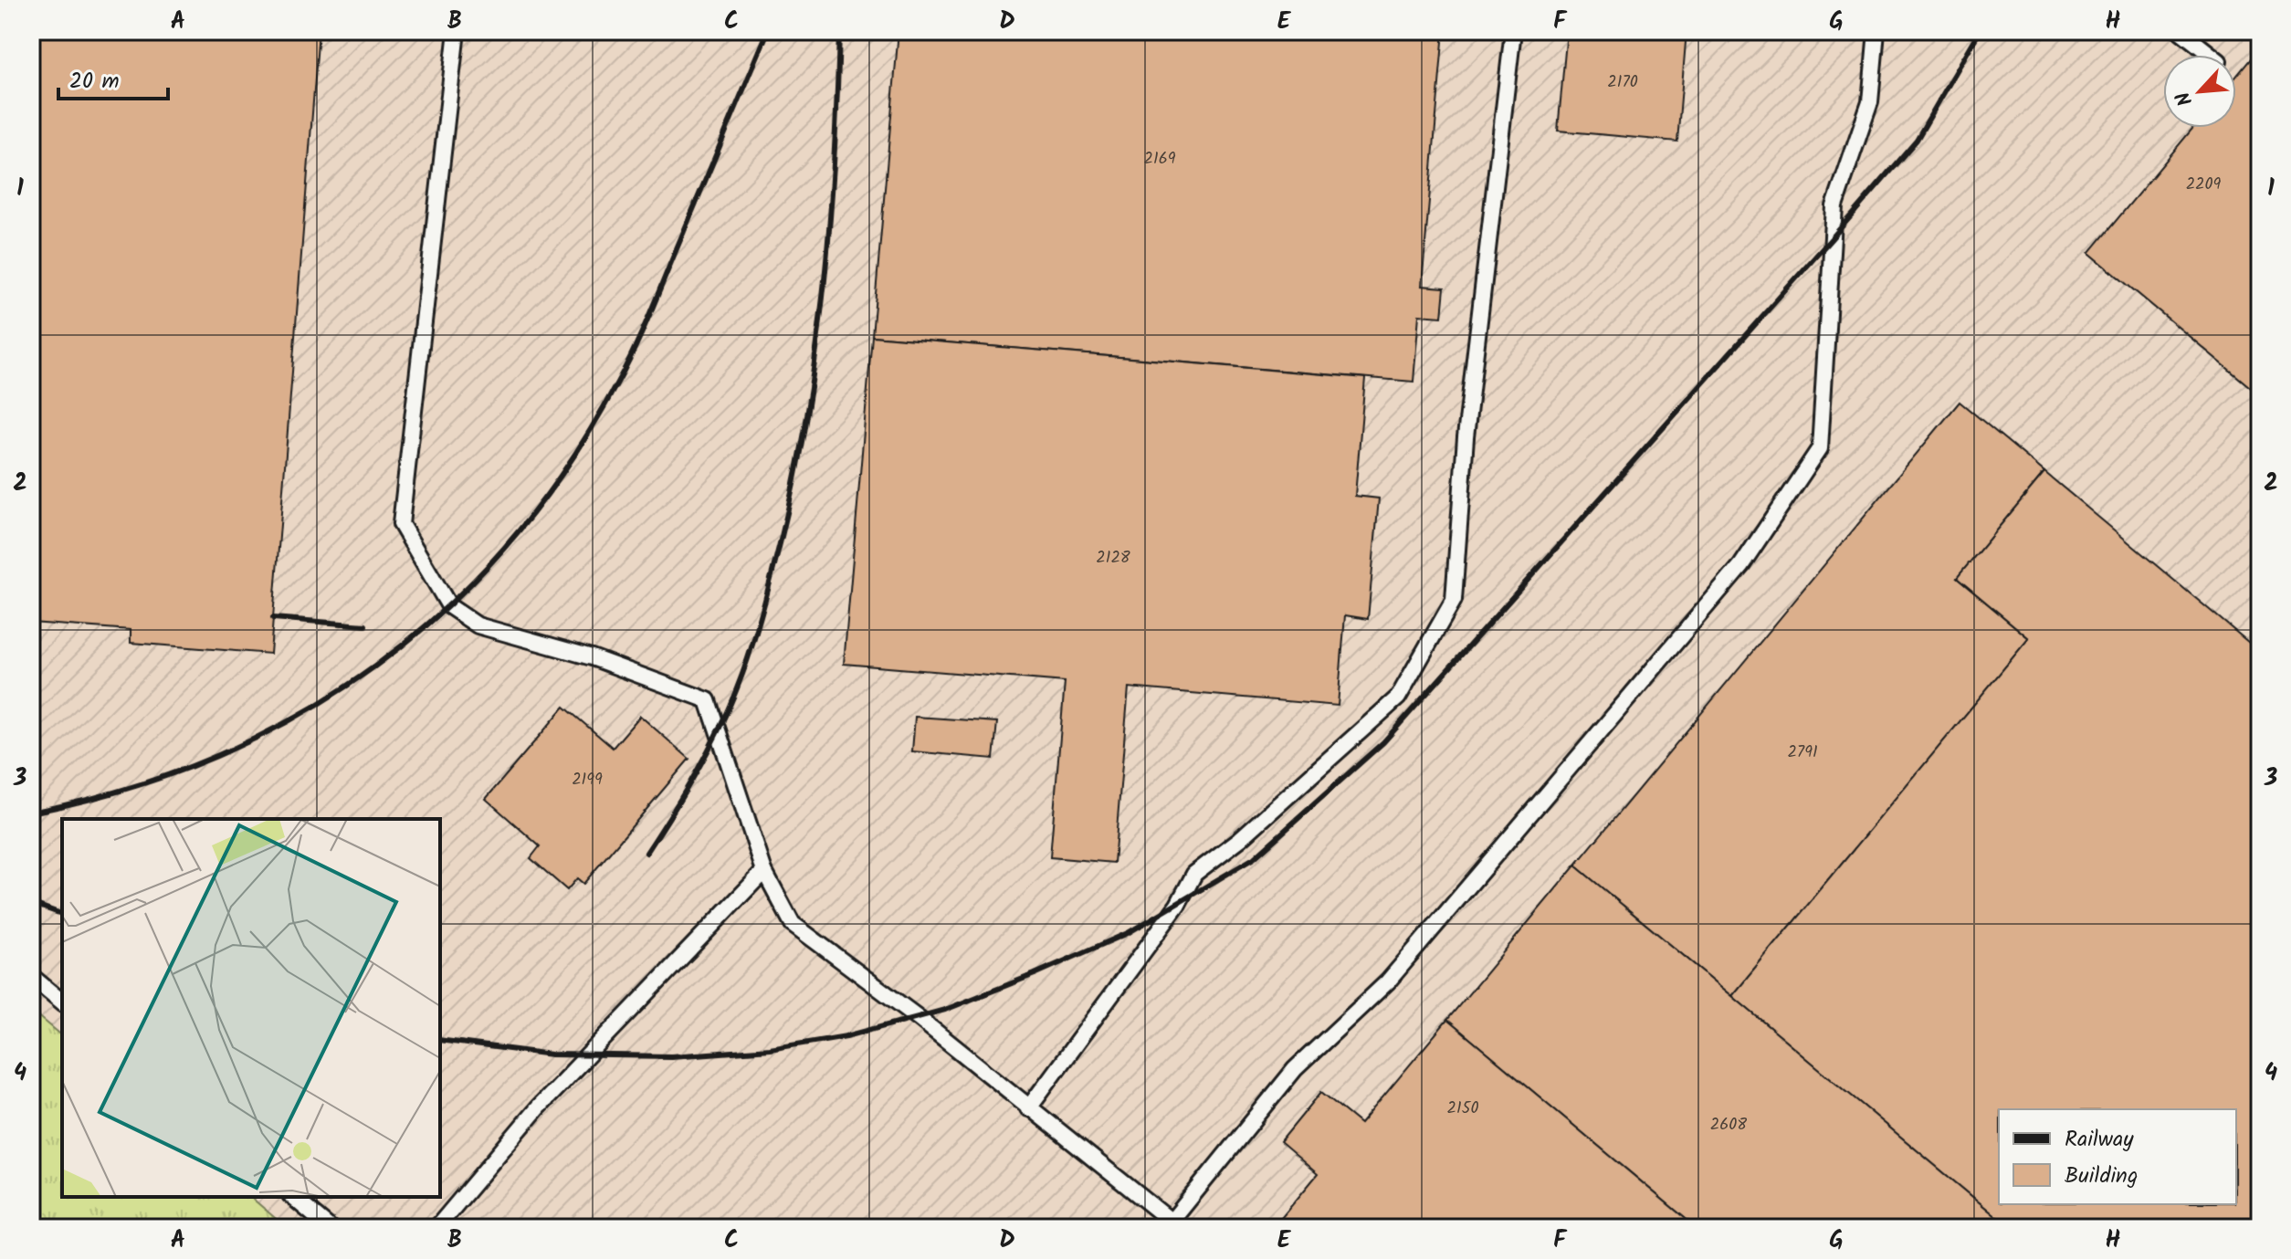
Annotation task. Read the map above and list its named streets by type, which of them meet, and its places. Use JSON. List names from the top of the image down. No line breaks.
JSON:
{"house_numbers":["2170","2169","2209","2128","2791","2199","2150","2608"],"legend":["Railway","Building"],"scale_bar":"20 m","north":"bottom left","grid":{"columns":["A","B","C","D","E","F","G","H"],"rows":["1","2","3","4"]}}
